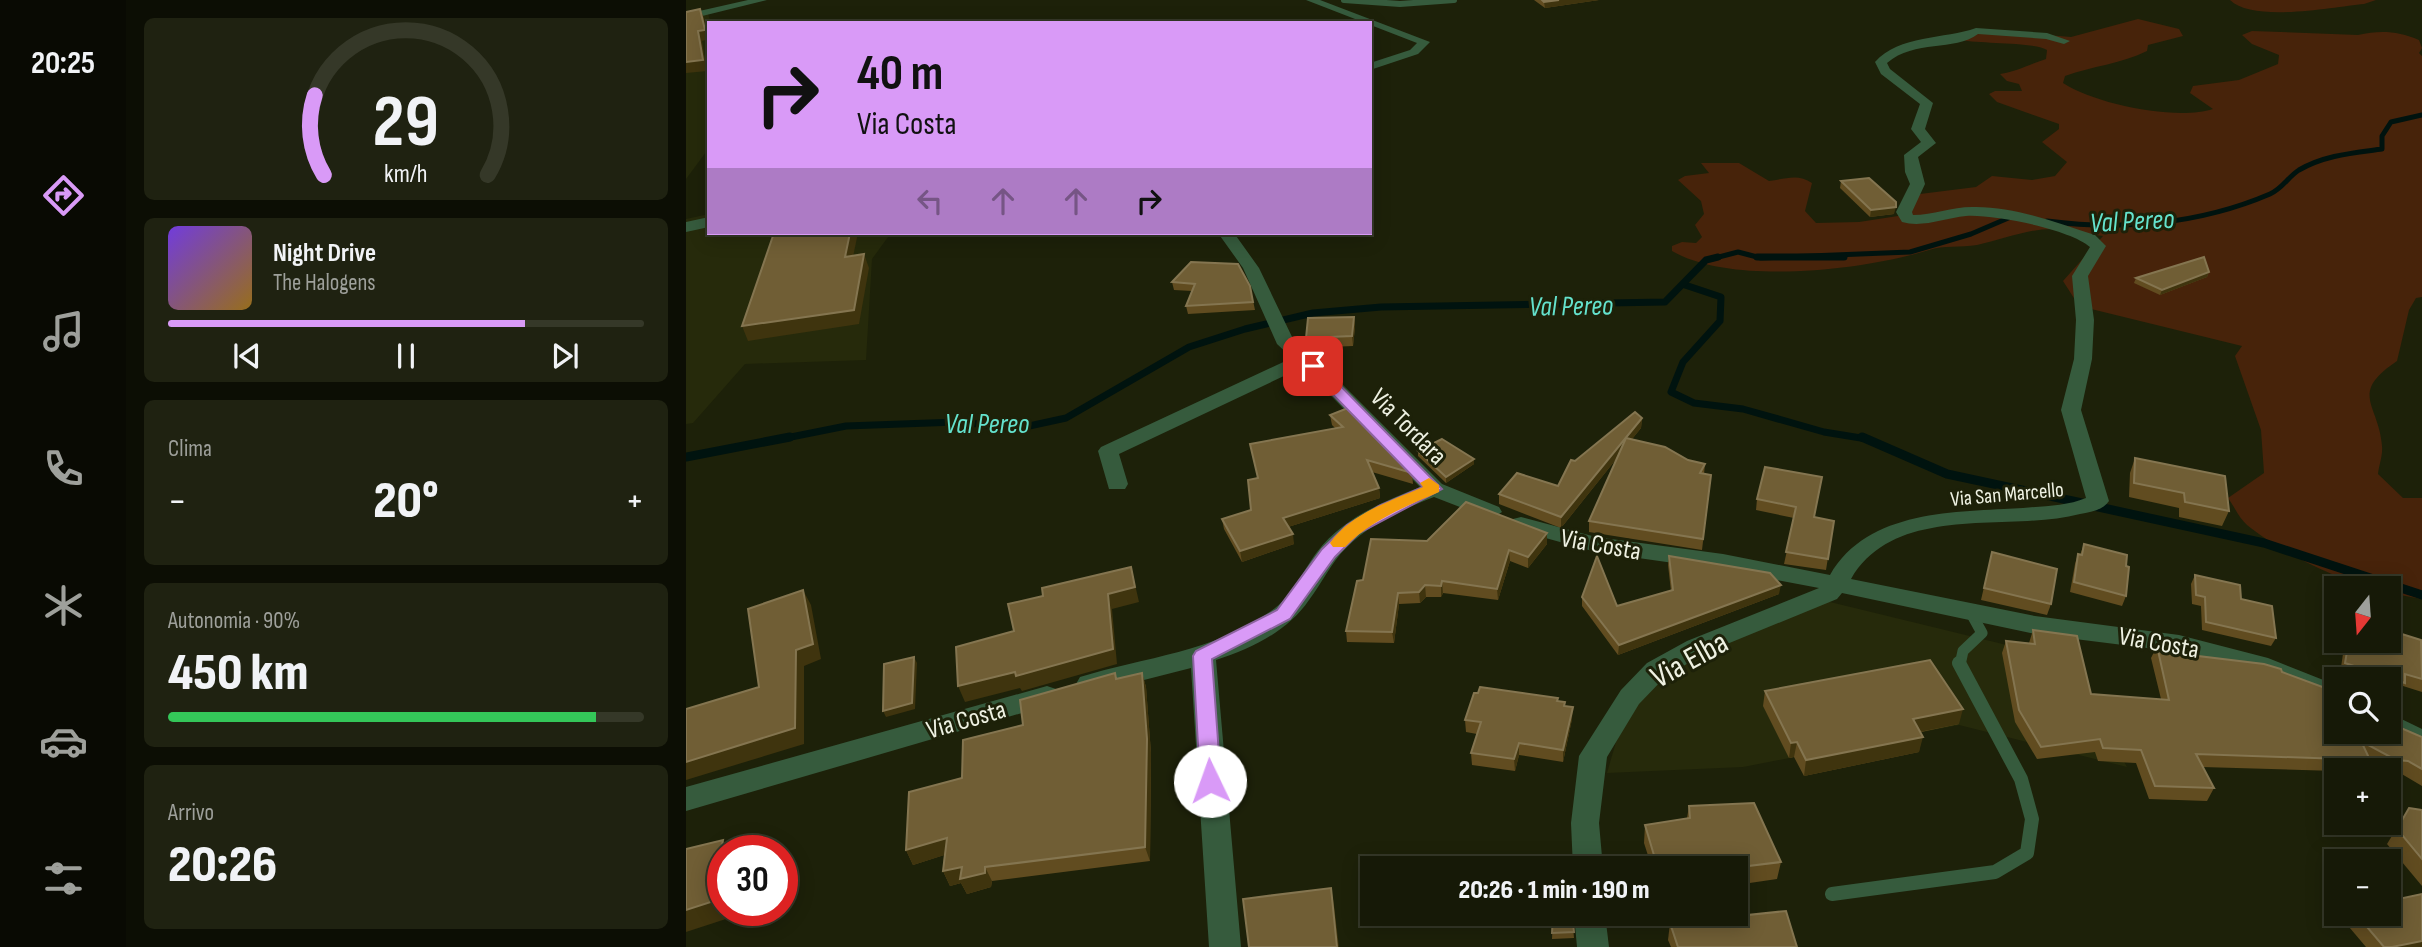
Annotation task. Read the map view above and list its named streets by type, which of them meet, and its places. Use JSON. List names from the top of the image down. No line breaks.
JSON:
{"streets":{"street":["Via Tordara","Via San Marcello","Via Costa","Via Elba"]},"crossings":[["Via Tordara","Via Costa"],["Via San Marcello","Via Costa"],["Via San Marcello","Via Elba"],["Via Costa","Via Elba"]],"water":["Val Pereo"],"north":"bottom","page":{"tabs":"20:25","turn":["40 m","Via Costa"],"song":["Night Drive","The Halogens"],"tile":["Clima",["Autonomia · 90%","450 km"],["Arrivo","20:26"]],"heat":["−","20°","+"],"map_buttons":["+","−"],"limit":"30","trip":"20:26 · 1 min · 190 m","gauge":["29","km/h"]}}
